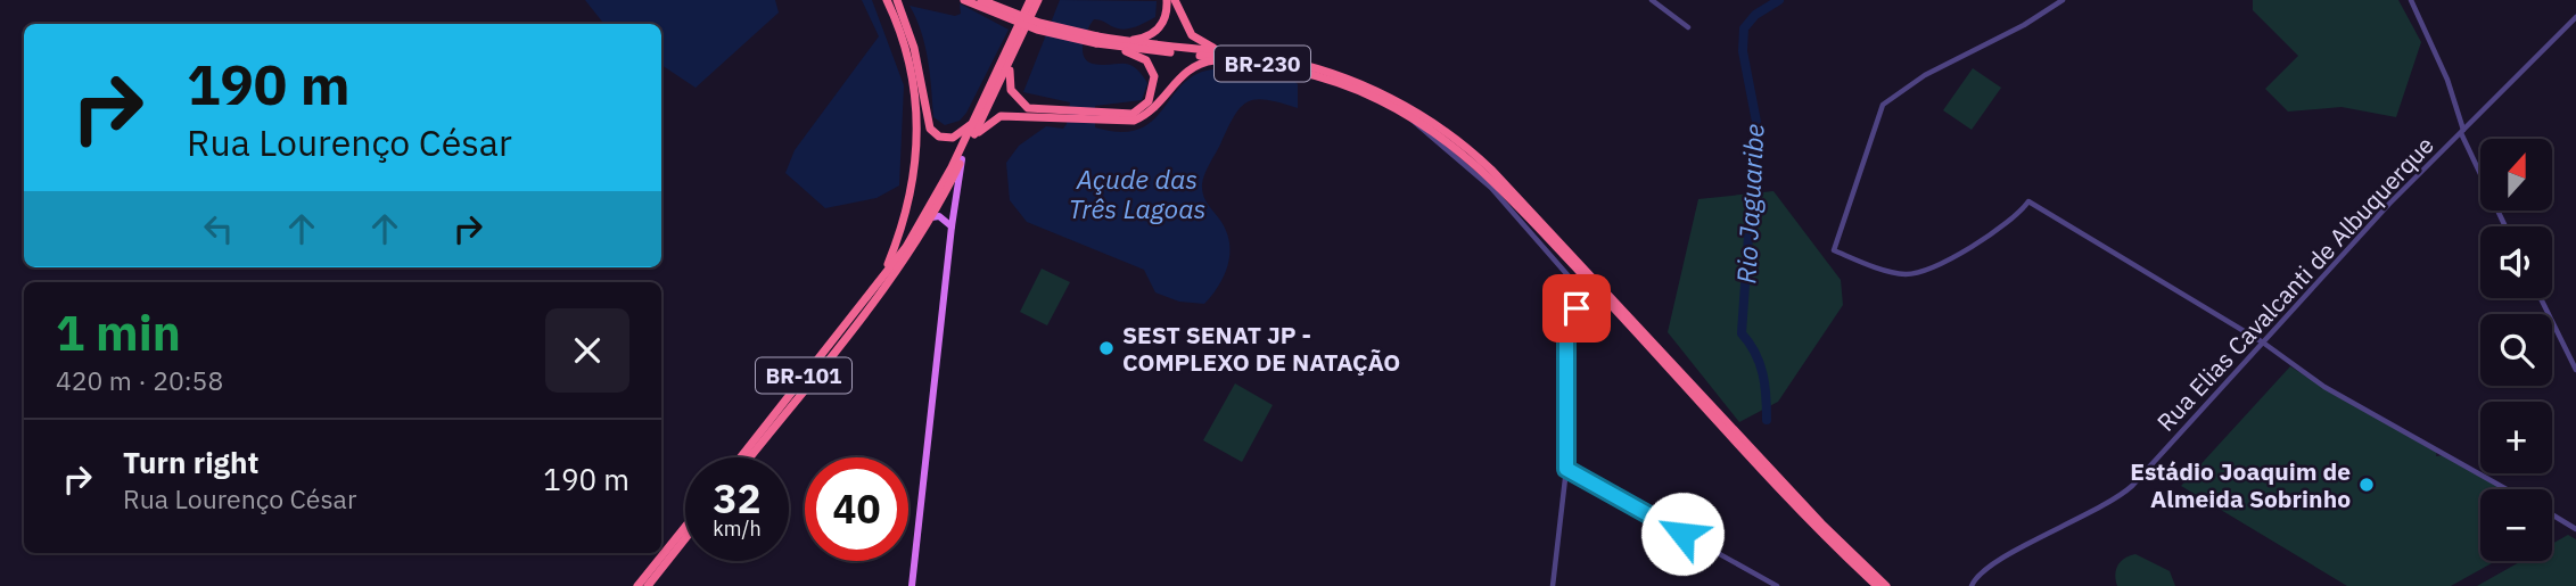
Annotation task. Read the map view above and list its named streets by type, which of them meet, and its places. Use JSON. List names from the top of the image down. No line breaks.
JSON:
{"streets":{"highway":["BR-230","BR-101"],"street":["Rua Elias Cavalcanti de Albuquerque"]},"water":["Açude das Três Lagoas","Rio Jaguaribe"],"places":["SEST SENAT JP - COMPLEXO DE NATAÇÃO","Estádio Joaquim de Almeida Sobrinho"],"north":"top","page":{"turn":["190 m","Rua Lourenço César"],"map_buttons":["+","−"],"heading":["1 min","420 m · 20:58"],"list":[{"name":"Turn right","note":"Rua Lourenço César","value":"190 m"}],"speed":"32 km/h","limit":"40"}}
